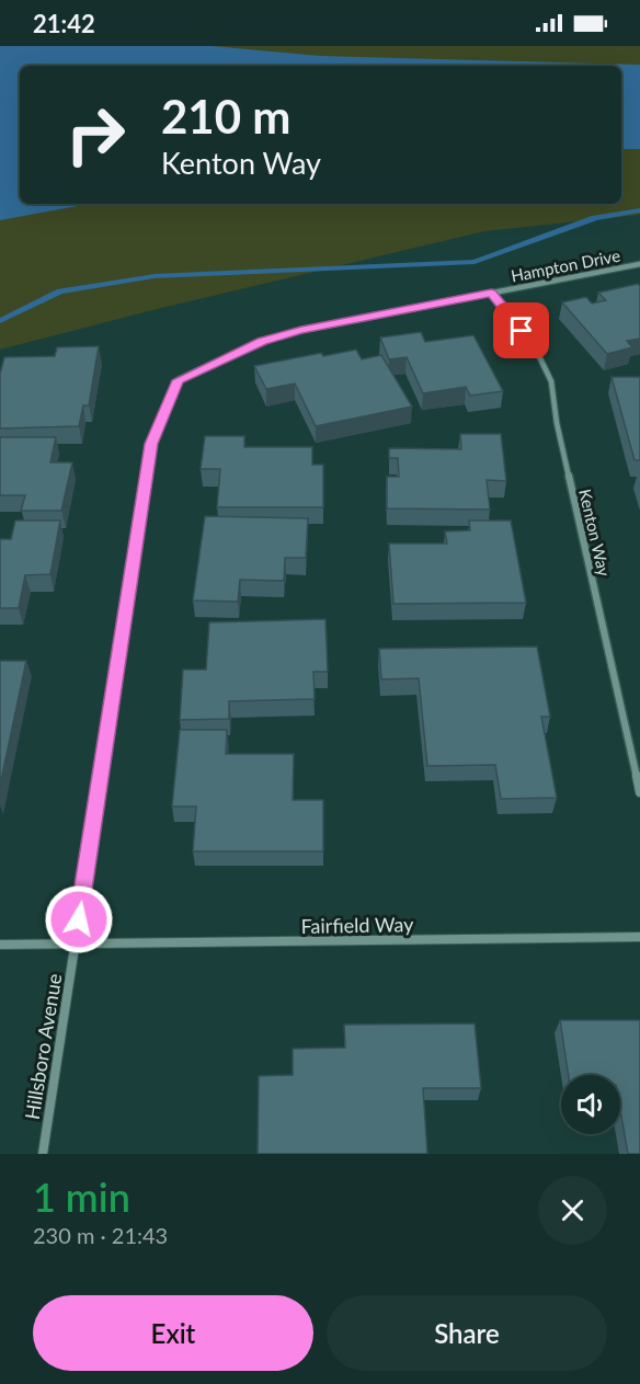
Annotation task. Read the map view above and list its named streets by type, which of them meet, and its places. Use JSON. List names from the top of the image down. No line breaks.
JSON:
{"streets":{"street":["Hampton Drive","Kenton Way","Fairfield Way","Hillsboro Avenue"]},"crossings":[["Hampton Drive","Kenton Way"],["Hampton Drive","Fairfield Way"],["Hampton Drive","Hillsboro Avenue"],["Fairfield Way","Hillsboro Avenue"]],"page":{"status":"21:42","turn":["210 m","Kenton Way"],"heading":["1 min","230 m · 21:43"],"buttons":["Exit","Share"]}}
